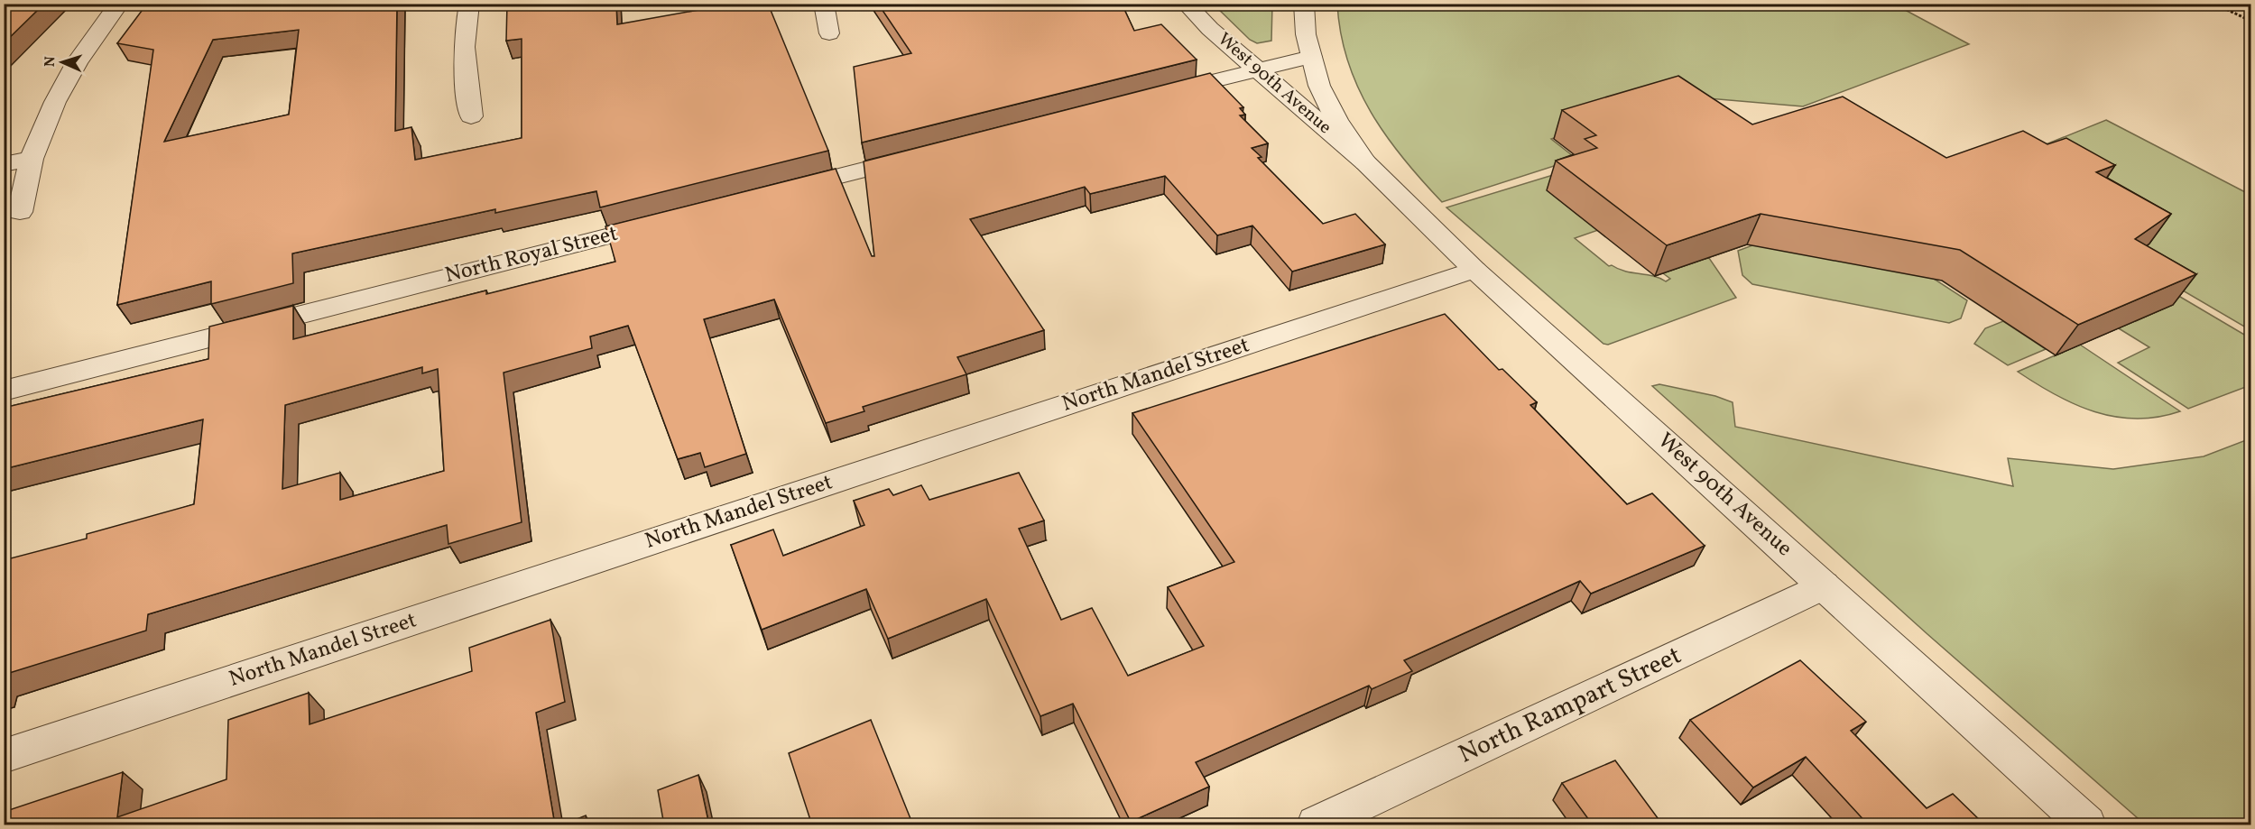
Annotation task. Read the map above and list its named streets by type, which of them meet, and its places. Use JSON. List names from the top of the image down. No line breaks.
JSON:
{"streets":{"street":["West 90th Avenue","North Royal Street","North Mandel Street","North Rampart Street"]},"crossings":[["West 90th Avenue","North Mandel Street"],["West 90th Avenue","North Rampart Street"]],"north":"left"}
